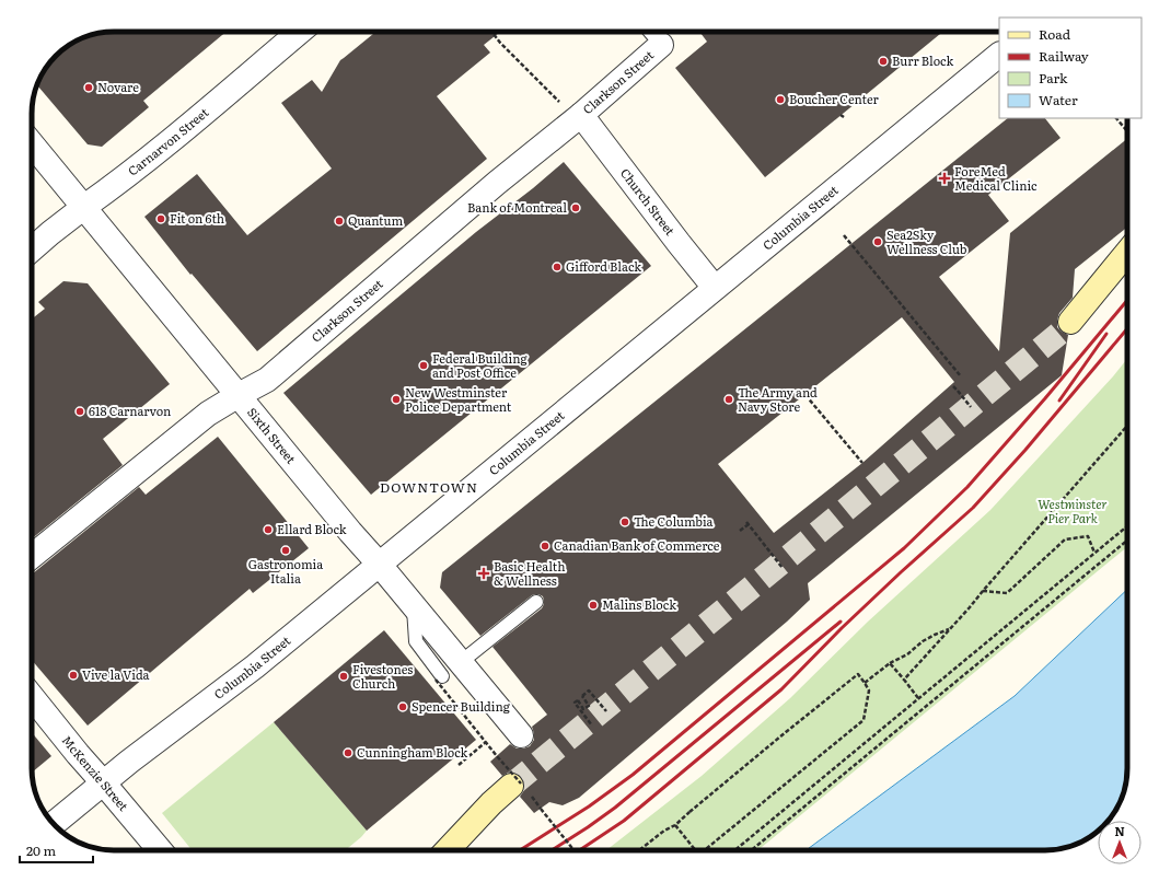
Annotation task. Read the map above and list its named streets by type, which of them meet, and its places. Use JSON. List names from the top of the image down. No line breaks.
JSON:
{"streets":{"street":["Clarkson Street","Carnarvon Street","Church Street","Columbia Street","Sixth Street","McKenzie Street"]},"crossings":[["Clarkson Street","Church Street"],["Clarkson Street","Sixth Street"],["Carnarvon Street","Sixth Street"],["Church Street","Columbia Street"],["Columbia Street","Sixth Street"],["Columbia Street","McKenzie Street"]],"districts":["DOWNTOWN"],"parks":["Westminster Pier Park"],"places":{"other":["Burr Block","Novare","Boucher Center","Bank of Montreal","Fit on 6th","Quantum","Sea2Sky Wellness Club","Gifford Black","Federal Building and Post Office","New Westminster Police Department","The Army and Navy Store","618 Carnarvon","The Columbia","Ellard Block","Canadian Bank of Commerce","Gastronomia Italia","Malins Block","Vive la Vida","Fivestones Church","Spencer Building","Cunningham Block"],"health":["ForeMed Medical Clinic","Basic Health & Wellness"]},"legend":["Road","Railway","Park","Water"],"scale_bar":"20 m","north":"top"}
